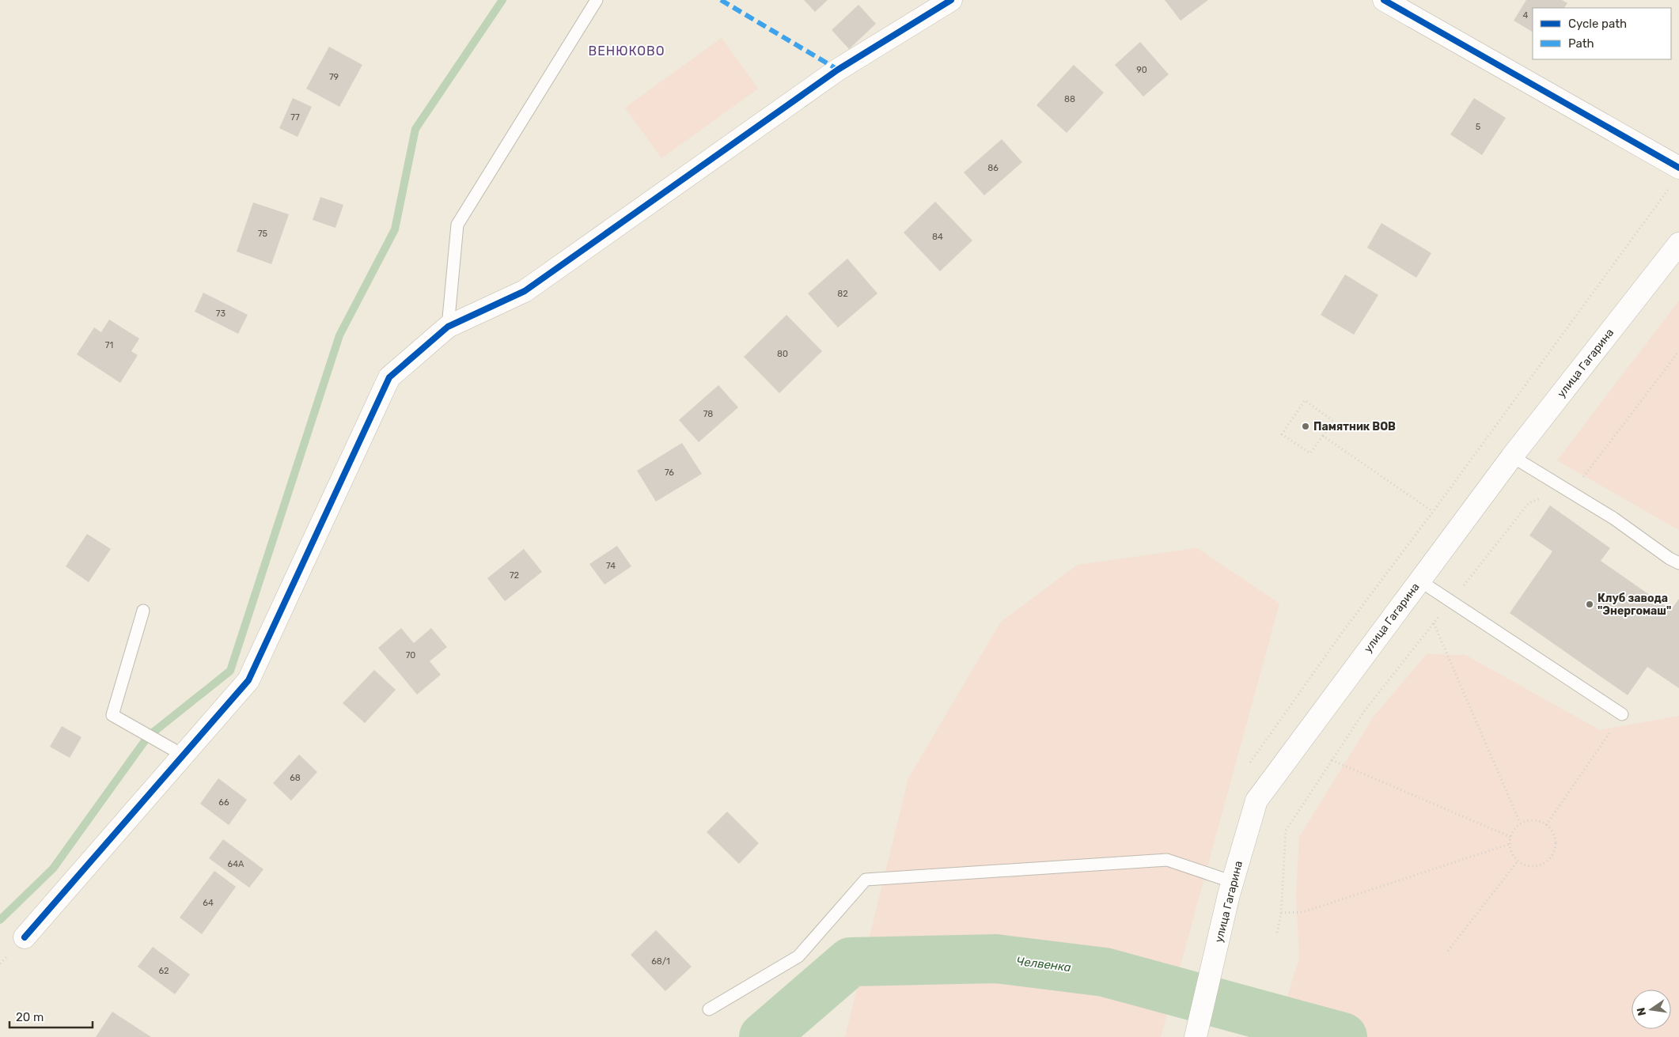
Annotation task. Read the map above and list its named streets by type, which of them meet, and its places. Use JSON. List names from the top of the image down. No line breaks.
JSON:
{"streets":{"street":["улица Гагарина"]},"districts":["ВЕНЮКОВО"],"water":["Челвенка"],"places":["Памятник ВОВ","Клуб завода \"Энергомаш\""],"house_numbers":["4","90","79","88","77","5","86","75","84","82","73","71","80","78","76","74","72","70","68","66","64А","64","68/1","62"],"legend":["Cycle path","Path"],"scale_bar":"20 m","north":"left"}
